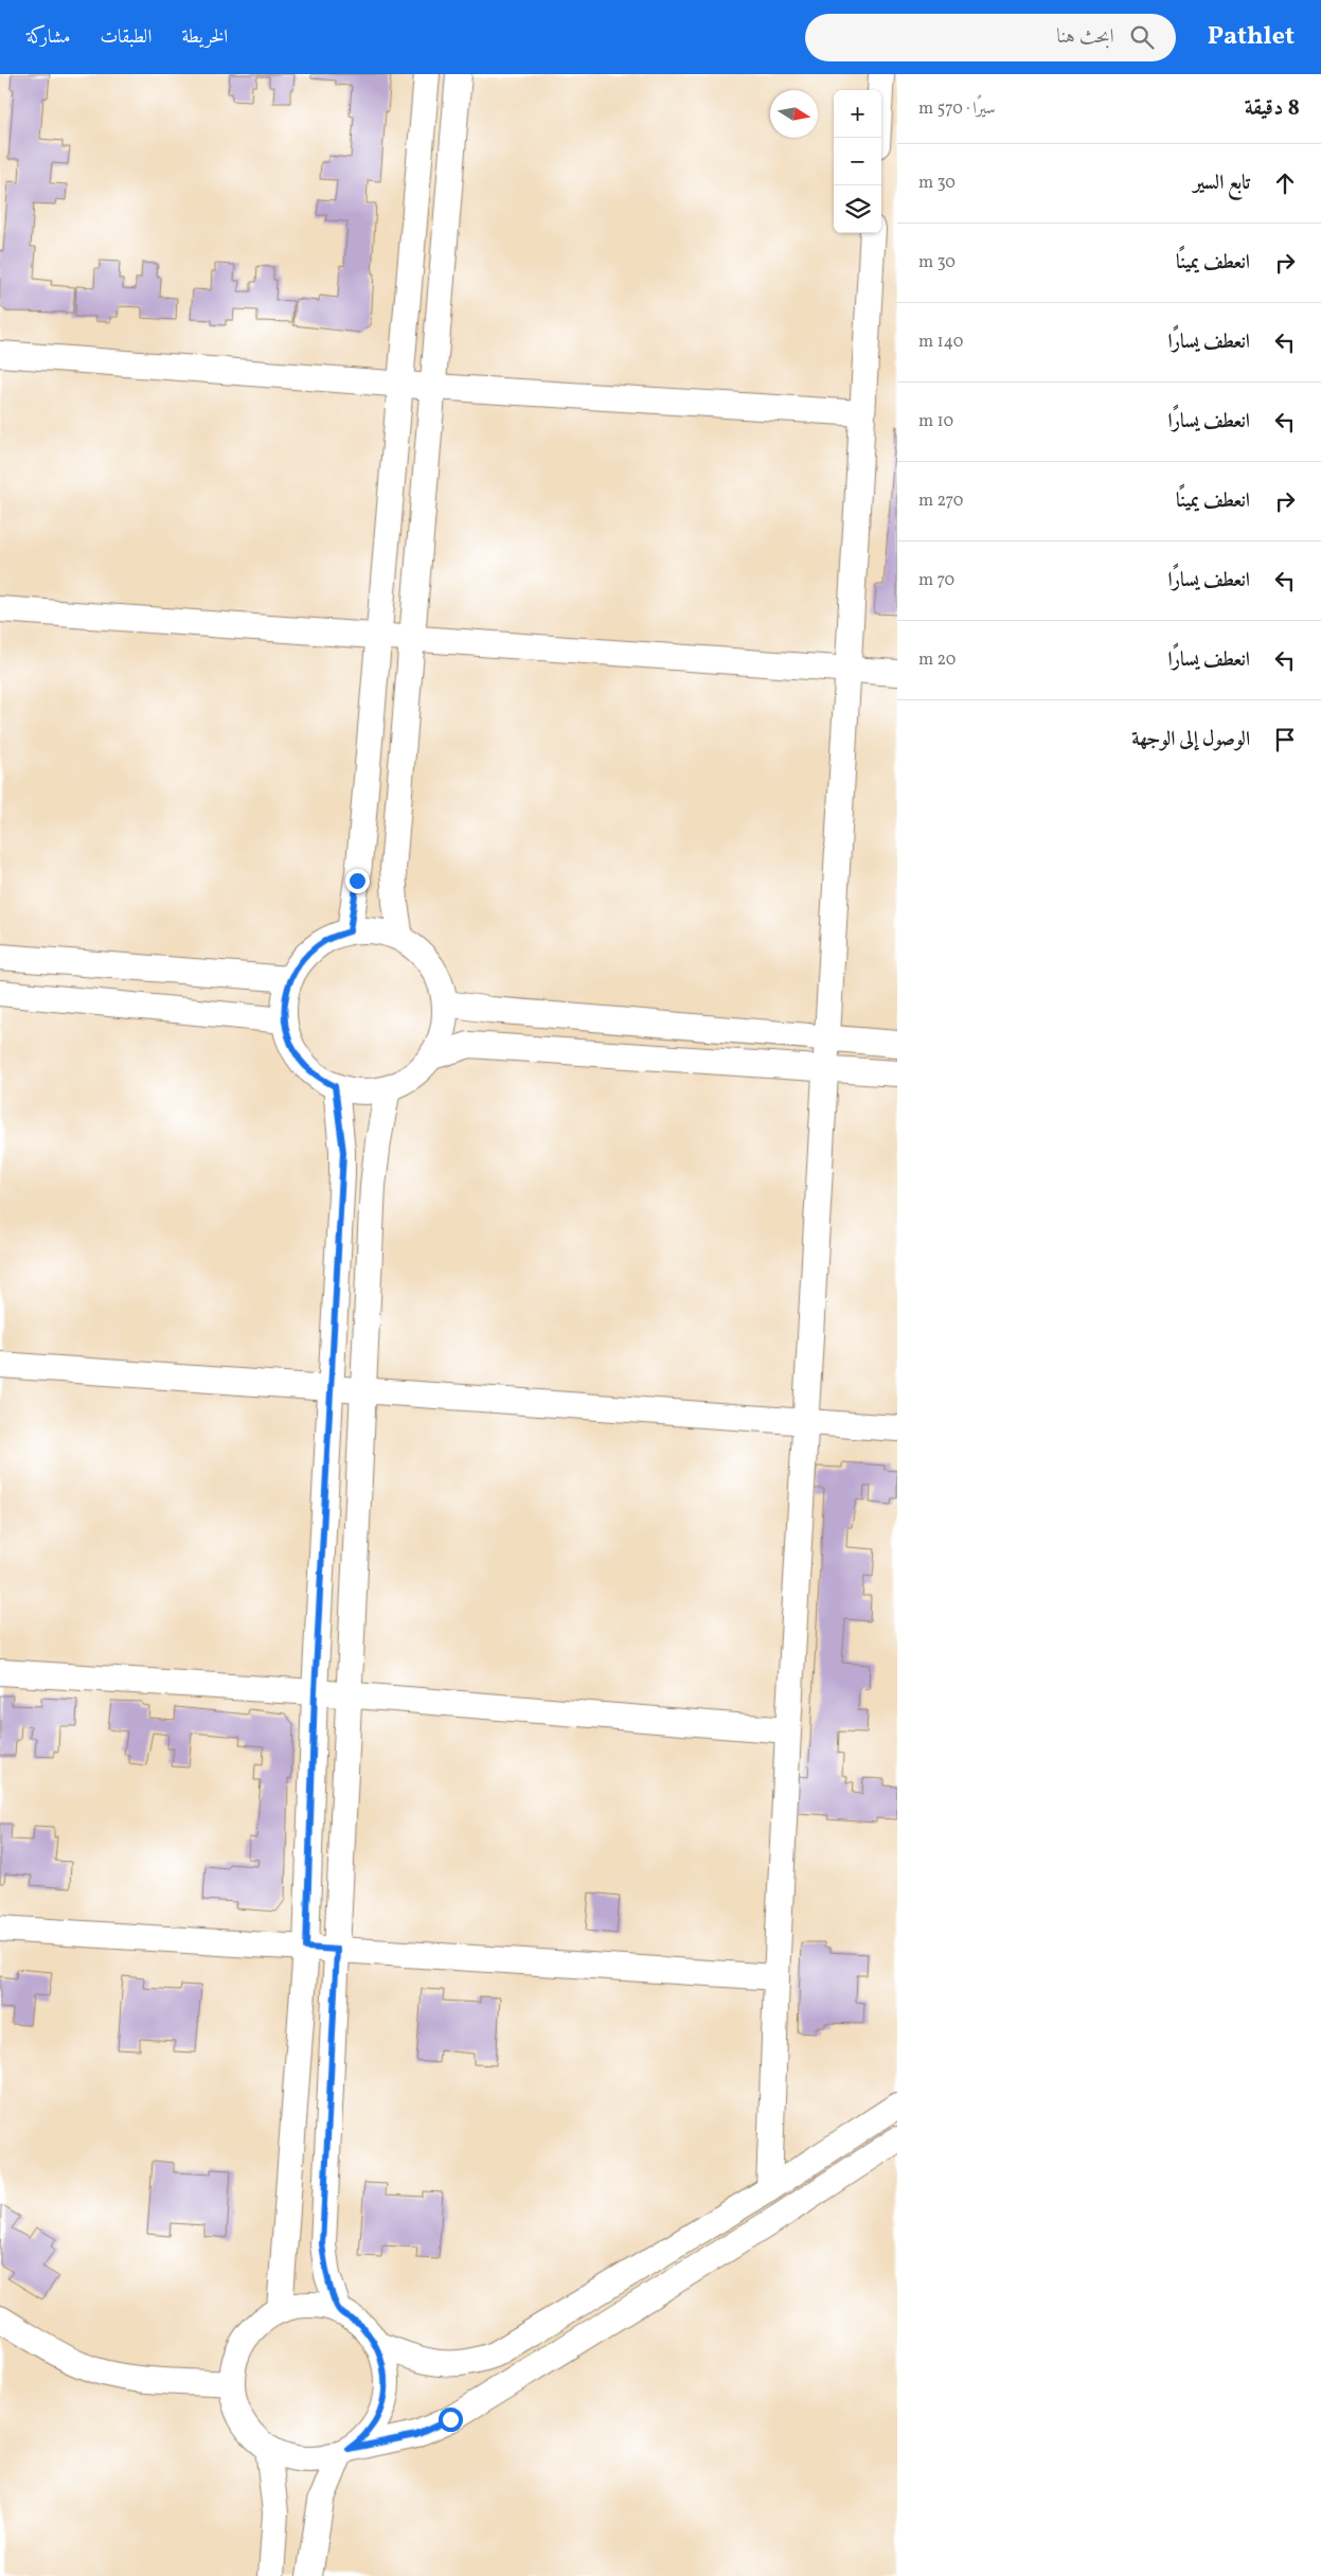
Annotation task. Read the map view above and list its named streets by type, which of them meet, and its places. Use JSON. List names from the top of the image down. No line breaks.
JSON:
{"north":"right","page":{"header":"Pathlet","search":"ابحث هنا","nav":["الخريطة","الطبقات","مشاركة"],"heading":["8 دقيقة","سيرًا · 570 m"],"map_buttons":["+","−"],"list":[["تابع السير","30 m"],["انعطف يمينًا","30 m"],["انعطف يسارًا","140 m"],["انعطف يسارًا","10 m"],["انعطف يمينًا","270 m"],["انعطف يسارًا","70 m"],["انعطف يسارًا","20 m"],"الوصول إلى الوجهة"]}}
